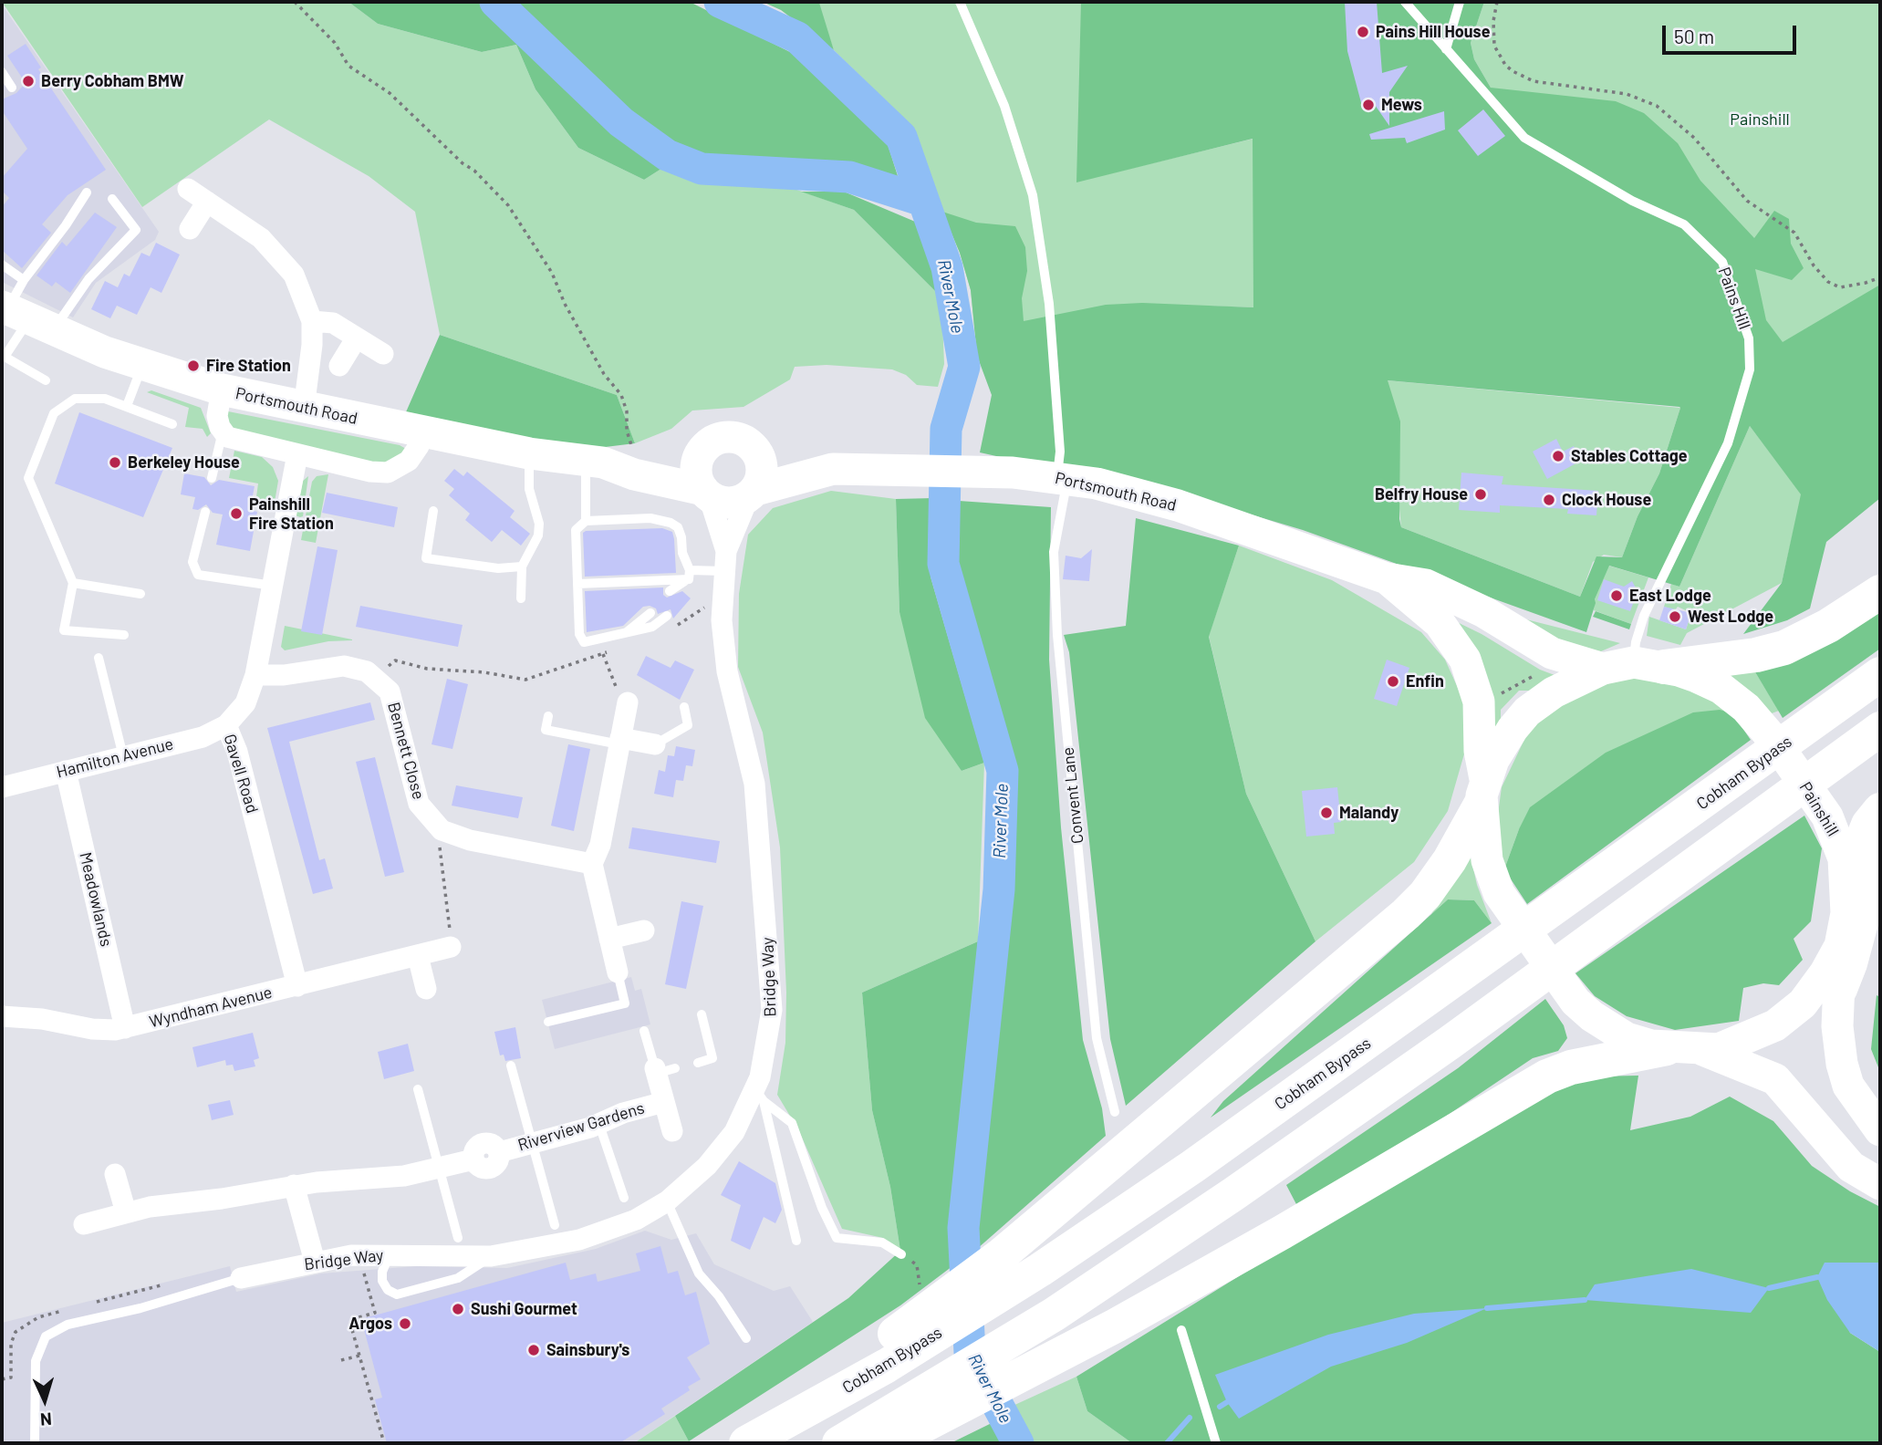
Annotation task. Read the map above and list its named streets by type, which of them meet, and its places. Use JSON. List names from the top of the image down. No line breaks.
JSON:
{"streets":{"highway":["Cobham Bypass"],"main road":["Portsmouth Road","Painshill"],"street":["Bennett Close","Hamilton Avenue","Gavell Road","Meadowlands","Bridge Way","Wyndham Avenue","Riverview Gardens"],"lane":["Pains Hill","Convent Lane"]},"crossings":[["Pains Hill","Painshill"],["Portsmouth Road","Convent Lane"],["Portsmouth Road","Painshill"],["Portsmouth Road","Bridge Way"],["Hamilton Avenue","Gavell Road"],["Hamilton Avenue","Meadowlands"],["Gavell Road","Wyndham Avenue"],["Meadowlands","Wyndham Avenue"]],"water":["River Mole"],"parks":["Painshill"],"places":["Pains Hill House","Berry Cobham BMW","Mews","Fire Station","Stables Cottage","Berkeley House","Belfry House","Clock House","Painshill Fire Station","East Lodge","West Lodge","Enfin","Malandy","Sushi Gourmet","Argos","Sainsbury's"],"scale_bar":"50 m","north":"bottom"}
